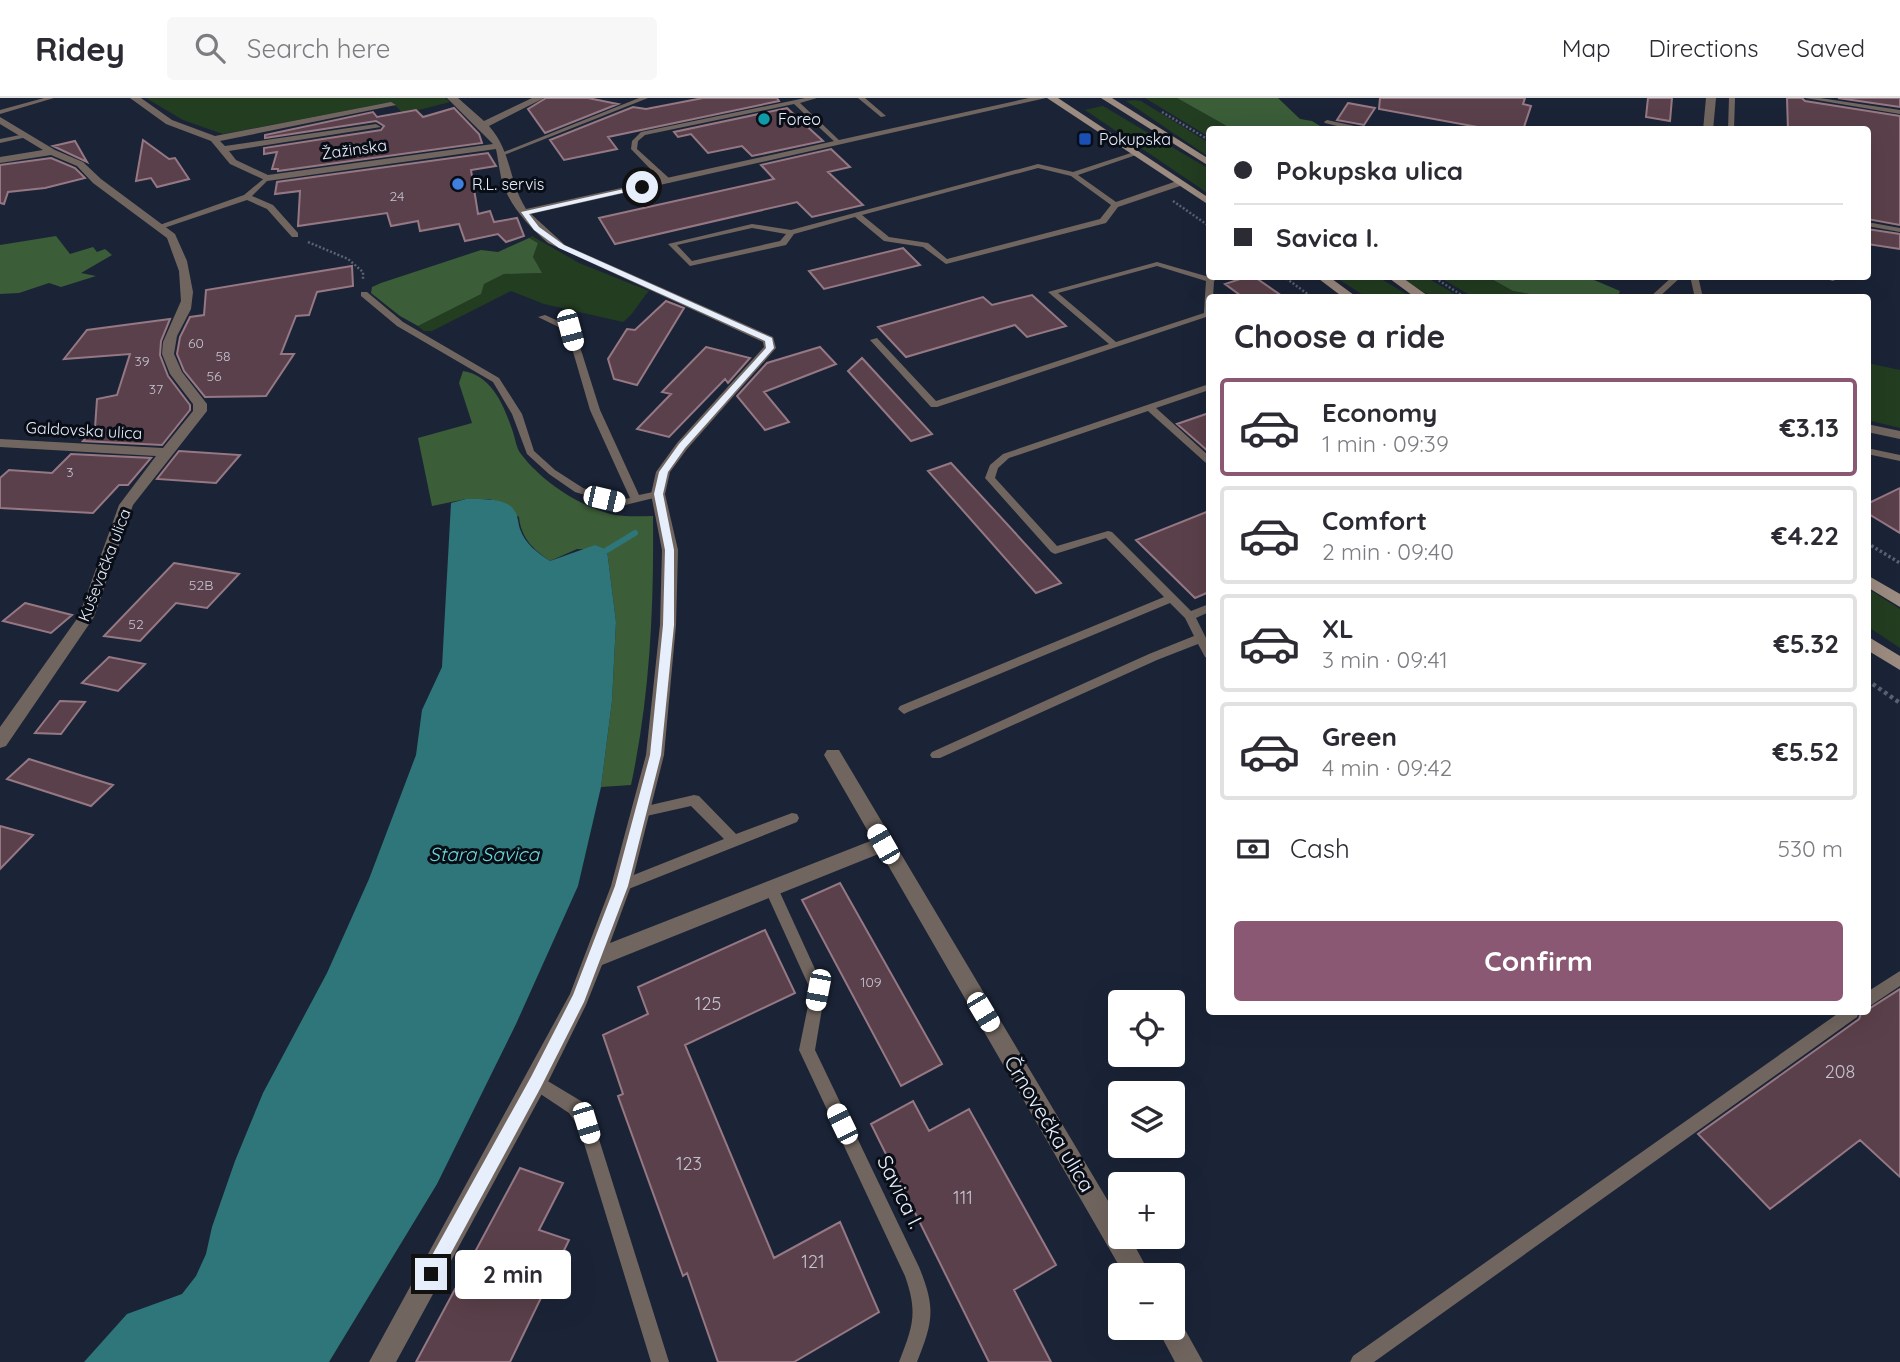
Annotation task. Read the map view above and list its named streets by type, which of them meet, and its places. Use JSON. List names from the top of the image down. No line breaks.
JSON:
{"streets":{"street":["Žažinska","Galdovska ulica","Kuševačka ulica","Črnovečka ulica"],"lane":["Savica I."]},"crossings":[["Galdovska ulica","Kuševačka ulica"]],"water":["Stara Savica"],"places":{"other":["Foreo","R.L. servis"],"transit":["Pokupska"]},"house_numbers":["24","60","58","39","56","37","3","52B","52","109","125","208","123","111","121"],"page":{"header":"Ridey","search":"Search here","nav":["Map","Directions","Saved"],"banner":["Pokupska ulica","Savica I."],"heading":"Choose a ride","list":[{"name":"Economy","note":"1 min · 09:39","value":"€3.13"},{"name":"Comfort","note":"2 min · 09:40","value":"€4.22"},{"name":"XL","note":"3 min · 09:41","value":"€5.32"},{"name":"Green","note":"4 min · 09:42","value":"€5.52"}],"pay":["Cash","530 m"],"buttons":"Confirm","map_buttons":["+","−"],"bubble":"2 min"}}
